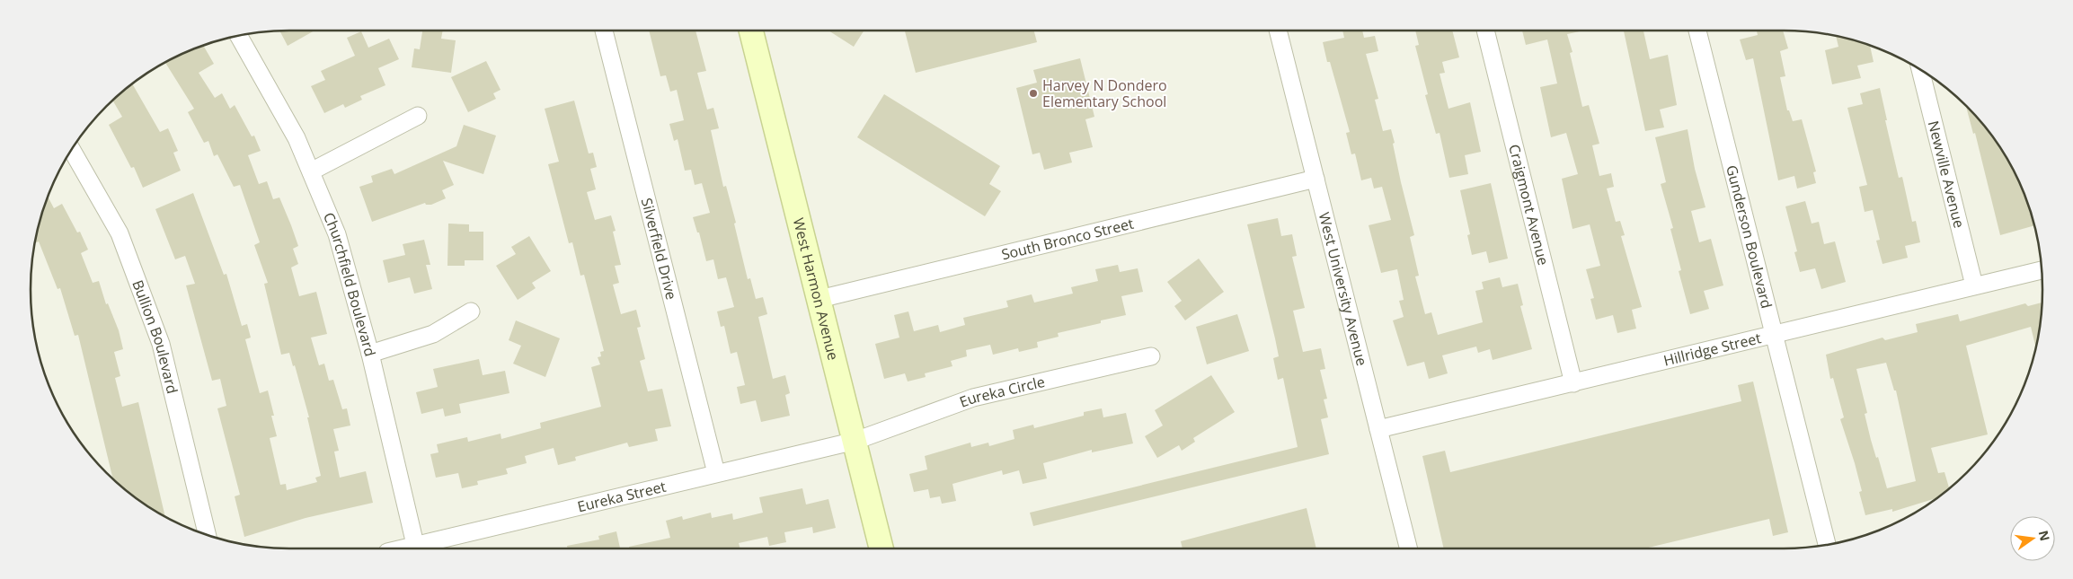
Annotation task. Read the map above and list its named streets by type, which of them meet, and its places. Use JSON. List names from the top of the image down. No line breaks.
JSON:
{"streets":{"main road":["West Harmon Avenue"],"street":["Newville Avenue","Craigmont Avenue","Gunderson Boulevard","South Bronco Street","Silverfield Drive","Churchfield Boulevard","West University Avenue","Bullion Boulevard","Hillridge Street","Eureka Circle","Eureka Street"]},"crossings":[["Newville Avenue","Hillridge Street"],["Craigmont Avenue","Hillridge Street"],["Gunderson Boulevard","Hillridge Street"],["South Bronco Street","West Harmon Avenue"],["South Bronco Street","West University Avenue"],["Silverfield Drive","Eureka Street"],["Churchfield Boulevard","Eureka Street"],["West Harmon Avenue","Eureka Circle"],["West Harmon Avenue","Eureka Street"],["West University Avenue","Hillridge Street"],["Eureka Circle","Eureka Street"]],"places":["Harvey N Dondero Elementary School"],"north":"right"}
